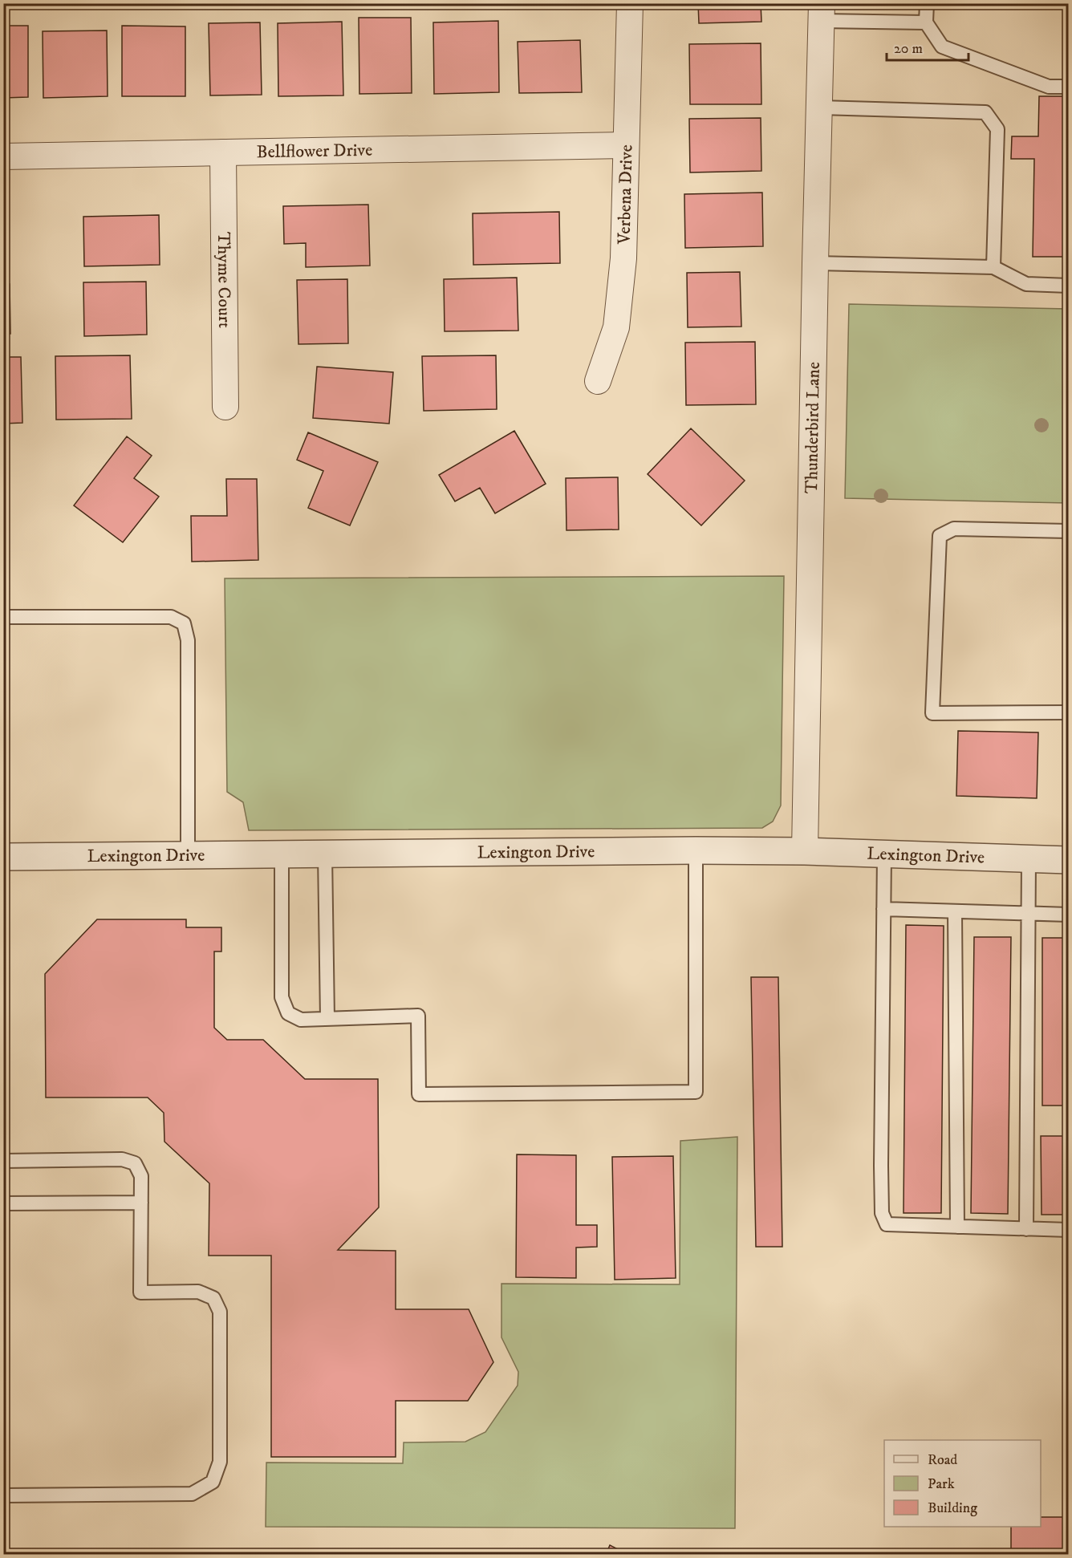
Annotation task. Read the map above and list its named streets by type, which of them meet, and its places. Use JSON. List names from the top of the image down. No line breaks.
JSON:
{"streets":{"street":["Bellflower Drive","Verbena Drive","Thyme Court","Thunderbird Lane","Lexington Drive"]},"crossings":[["Bellflower Drive","Verbena Drive"],["Bellflower Drive","Thyme Court"],["Thunderbird Lane","Lexington Drive"]],"legend":["Road","Park","Building"],"scale_bar":"20 m"}
